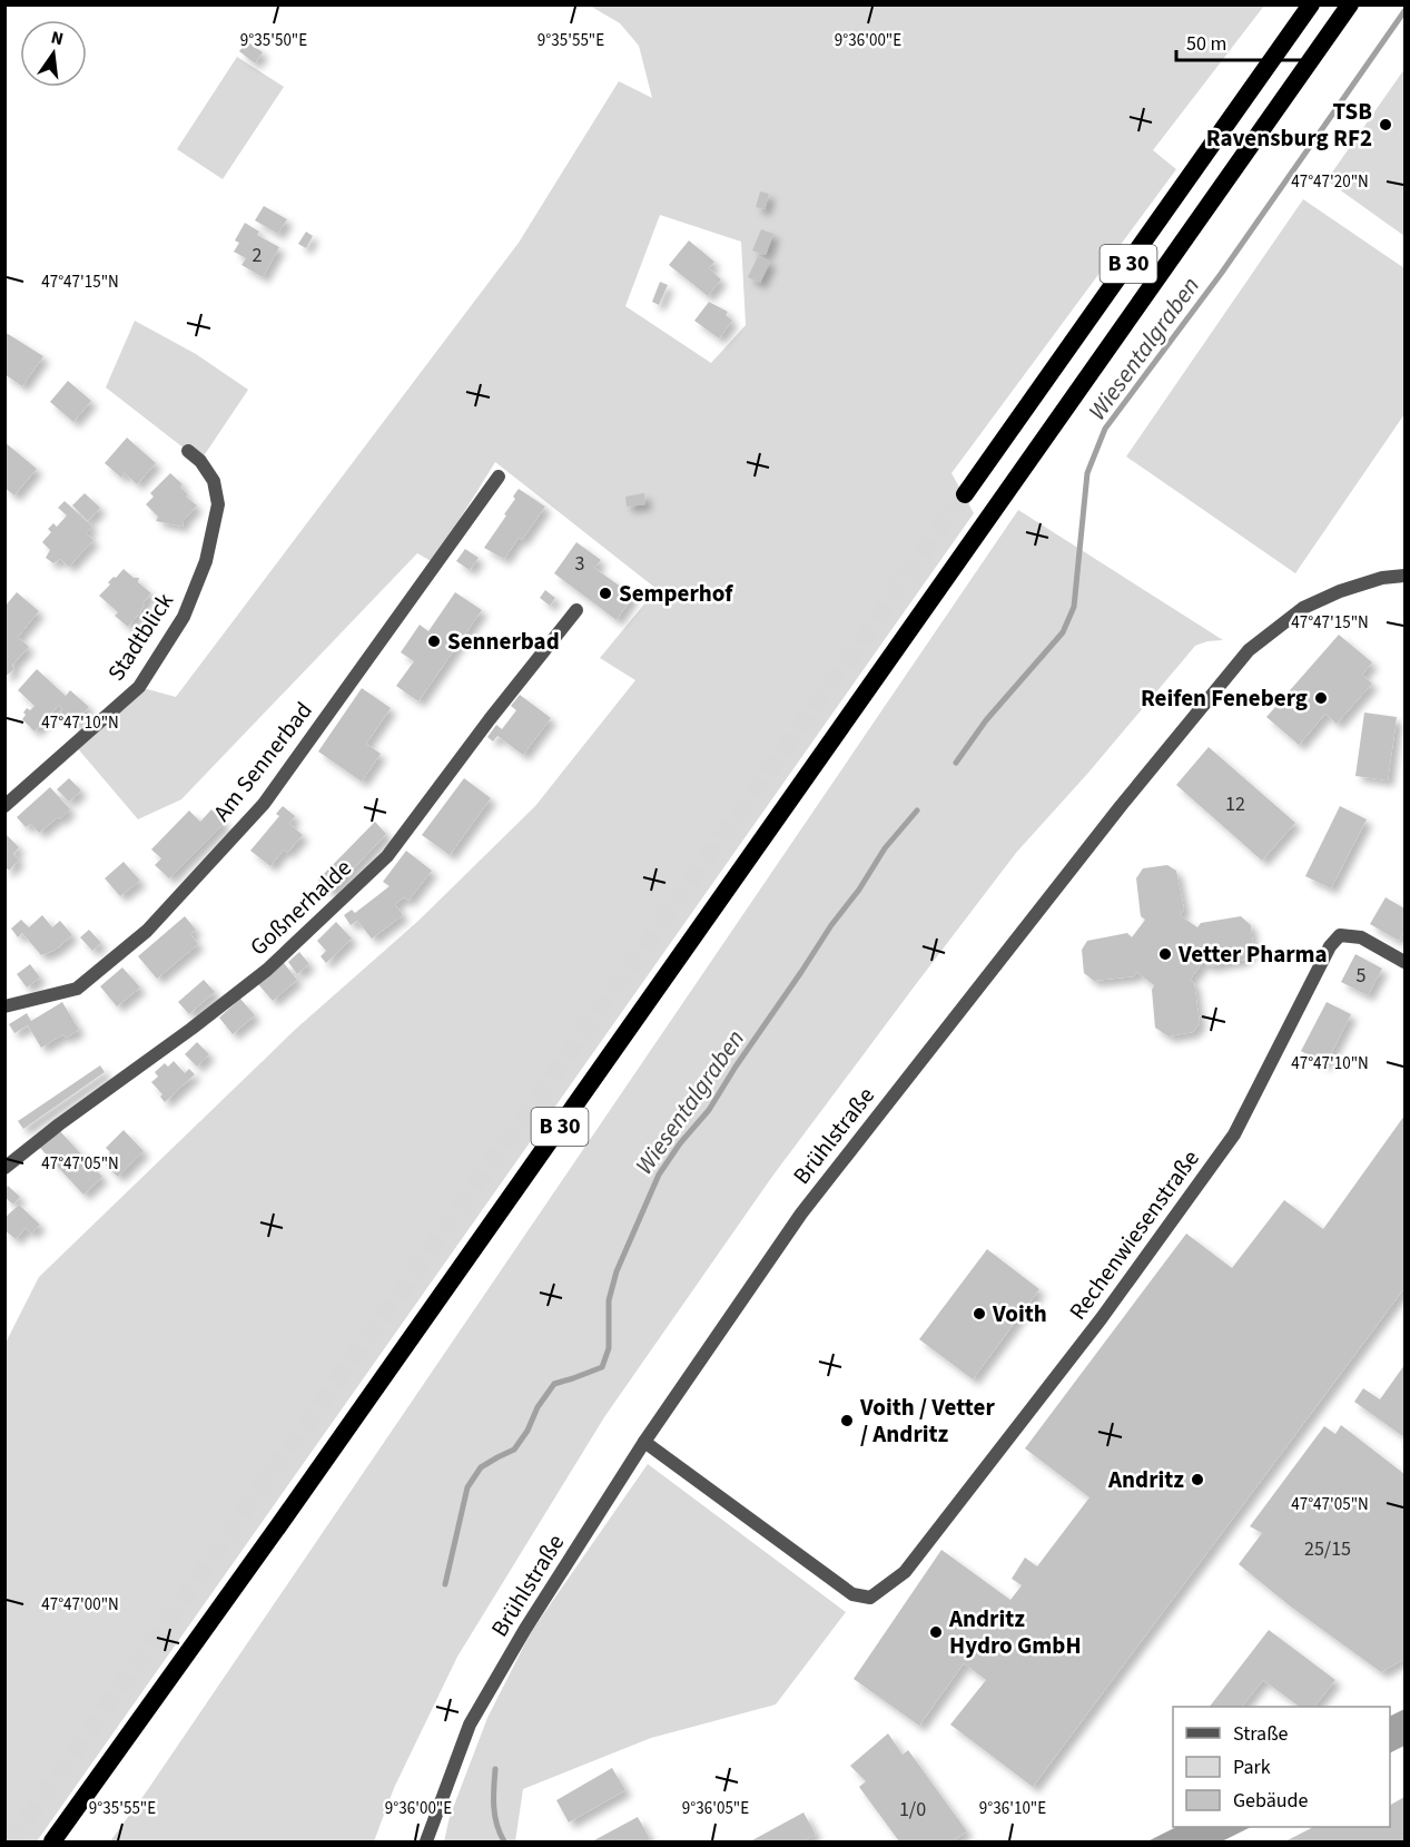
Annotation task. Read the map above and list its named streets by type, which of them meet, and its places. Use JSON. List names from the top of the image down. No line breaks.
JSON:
{"streets":{"highway":["B 30"],"street":["Stadtblick","Am Sennerbad","Goßnerhalde","Brühlstraße","Rechenwiesenstraße"]},"crossings":[["Brühlstraße","Rechenwiesenstraße"]],"water":["Wiesentalgraben"],"places":["TSB Ravensburg RF2","Semperhof","Sennerbad","Reifen Feneberg","Vetter Pharma","Voith","Voith / Vetter / Andritz","Andritz","Andritz Hydro GmbH"],"house_numbers":["2","3","12","5","25/15","1/0"],"legend":["Straße","Park","Gebäude"],"scale_bar":"50 m","north":"top","coordinates":["9°35'50\"E","9°35'55\"E","9°36'00\"E","47°47'20\"N","47°47'15\"N","47°47'10\"N","47°47'05\"N","47°47'00\"N","9°36'05\"E","9°36'10\"E"]}
